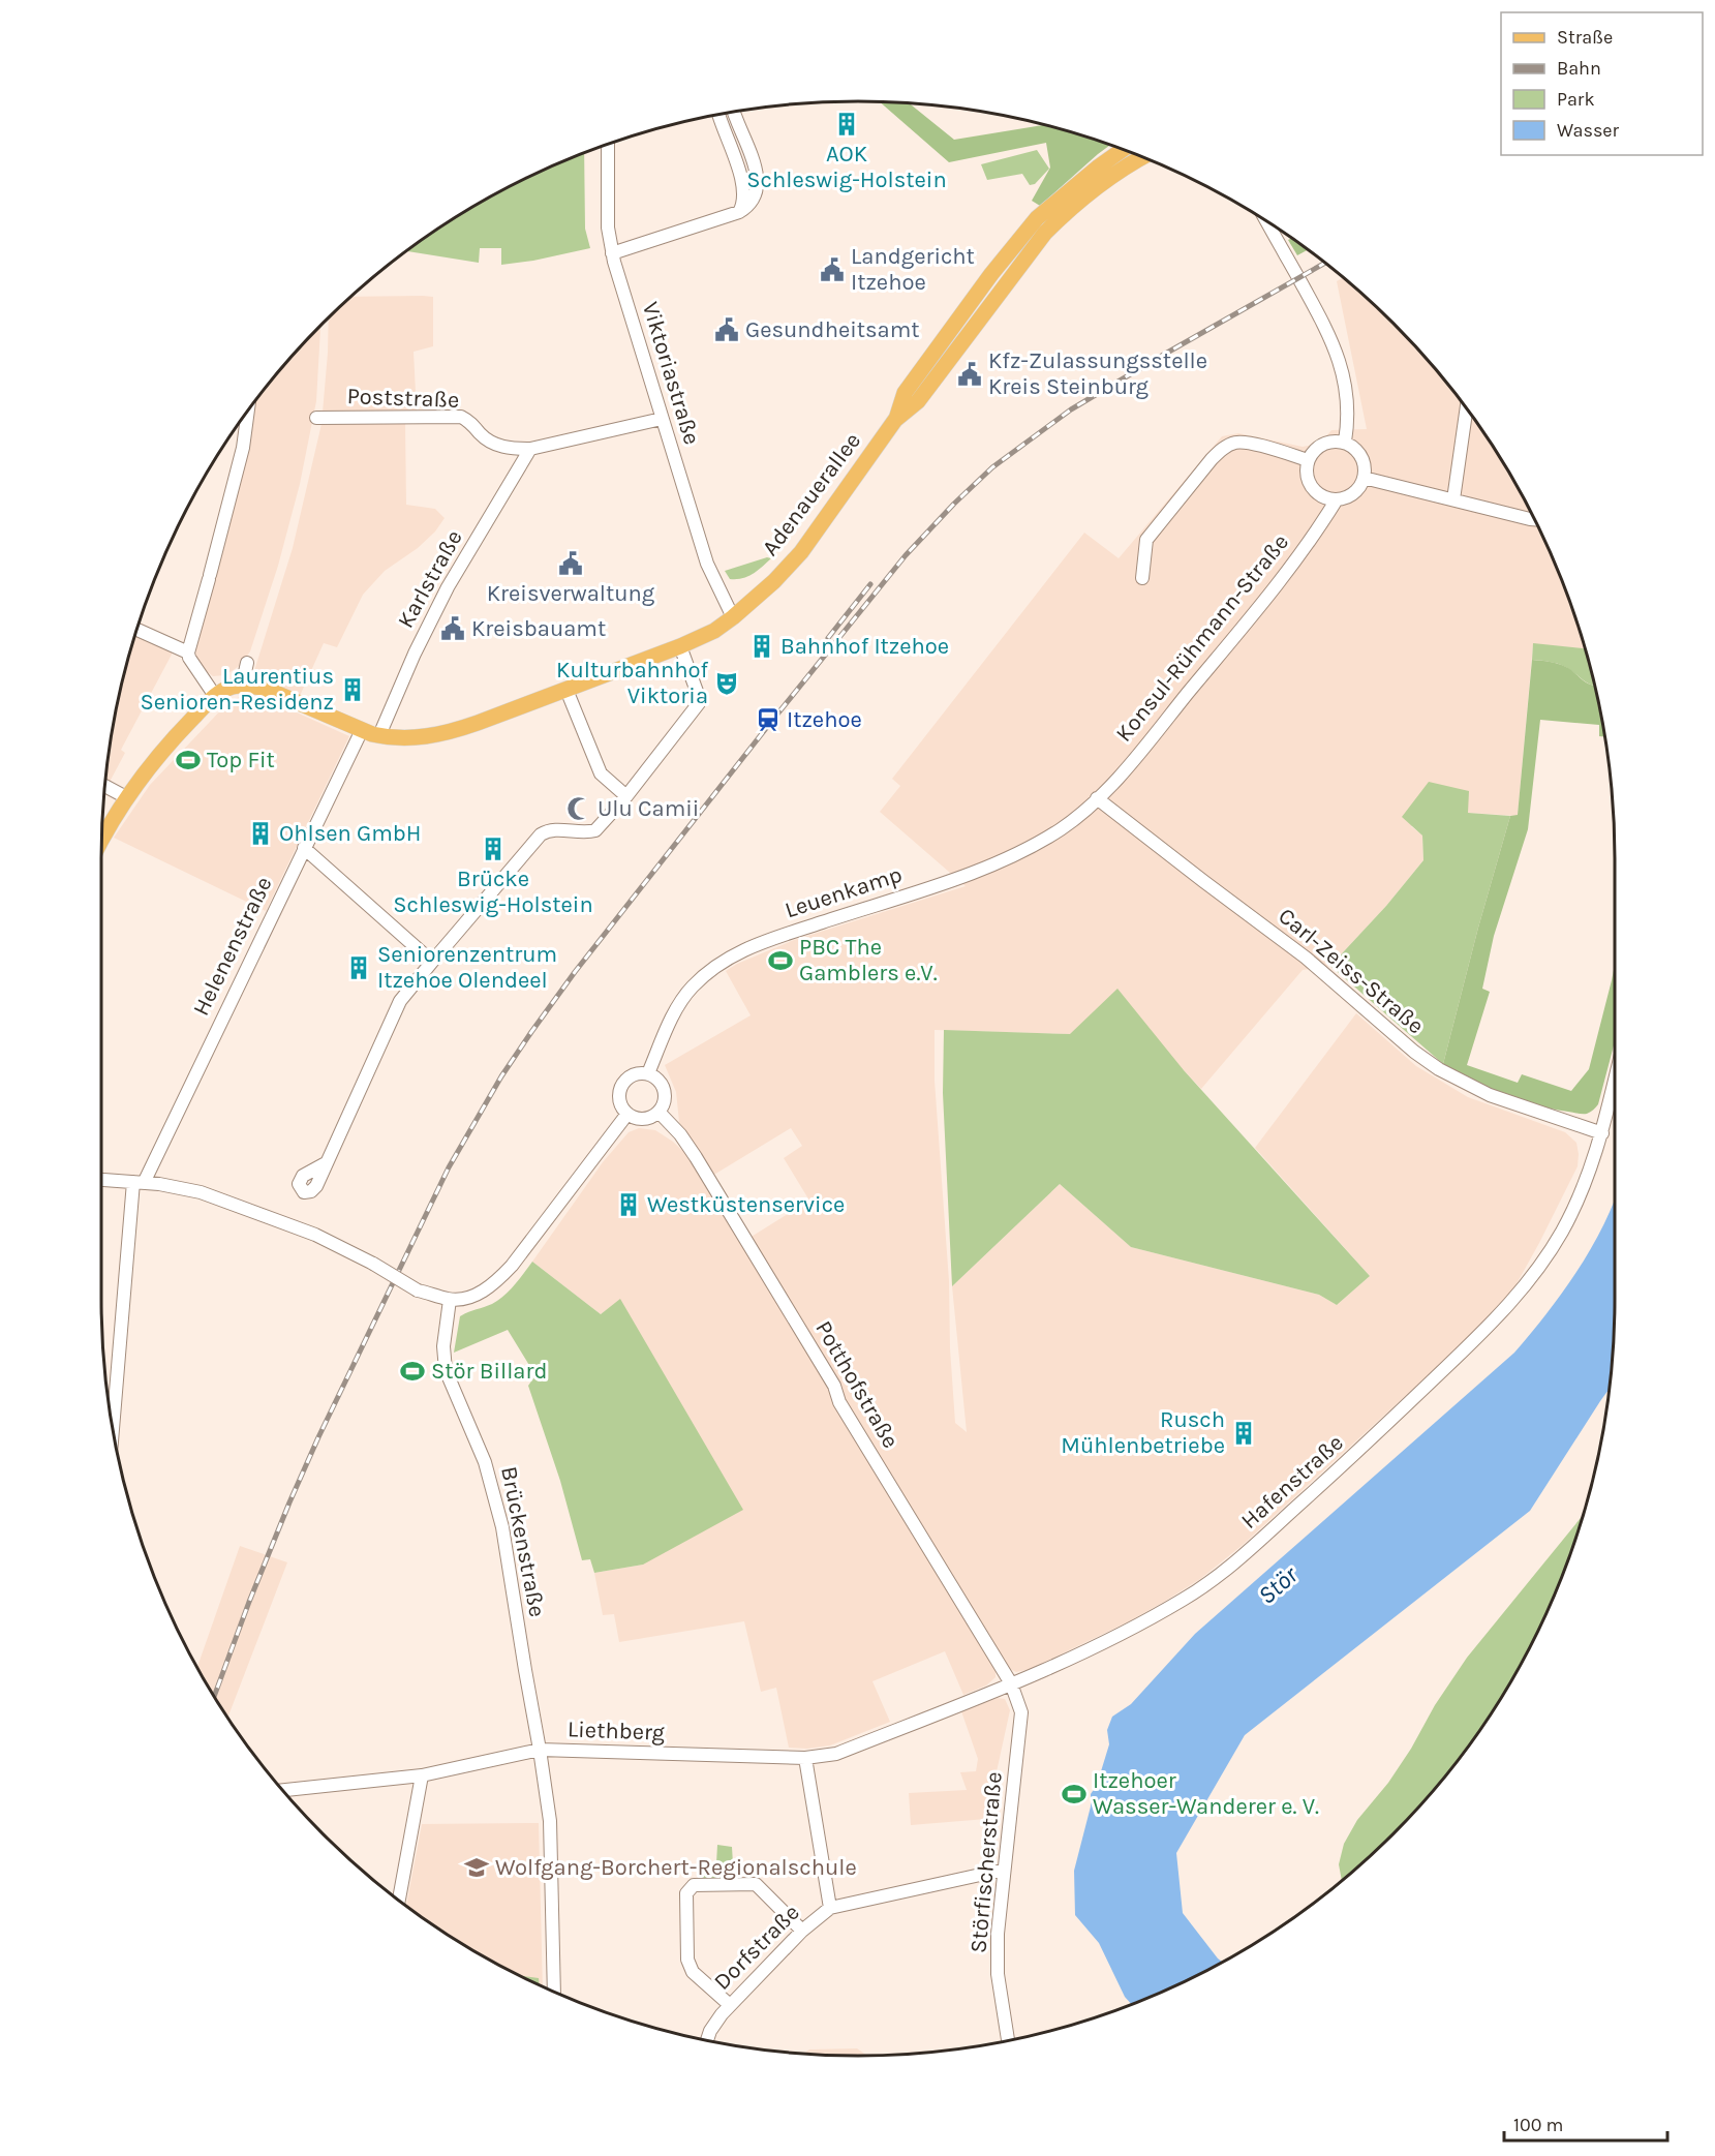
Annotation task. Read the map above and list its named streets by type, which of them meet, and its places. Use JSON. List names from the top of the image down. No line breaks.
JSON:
{"streets":{"main road":["Adenauerallee"],"street":["Viktoriastraße","Poststraße","Karlstraße","Konsul-Rühmann-Straße","Leuenkamp","Helenenstraße","Carl-Zeiss-Straße","Potthofstraße","Hafenstraße","Brückenstraße","Liethberg","Störfischerstraße","Dorfstraße"]},"crossings":[["Viktoriastraße","Poststraße"],["Viktoriastraße","Adenauerallee"],["Poststraße","Karlstraße"],["Adenauerallee","Karlstraße"],["Adenauerallee","Helenenstraße"],["Konsul-Rühmann-Straße","Leuenkamp"],["Konsul-Rühmann-Straße","Carl-Zeiss-Straße"],["Leuenkamp","Carl-Zeiss-Straße"],["Leuenkamp","Potthofstraße"],["Carl-Zeiss-Straße","Hafenstraße"],["Potthofstraße","Hafenstraße"],["Potthofstraße","Störfischerstraße"],["Hafenstraße","Liethberg"],["Hafenstraße","Störfischerstraße"],["Brückenstraße","Liethberg"],["Störfischerstraße","Dorfstraße"]],"water":["Stör"],"places":{"building":["AOK Schleswig-Holstein","Bahnhof Itzehoe","Laurentius Senioren-Residenz","Ohlsen GmbH","Brücke Schleswig-Holstein","Seniorenzentrum Itzehoe Olendeel","Westküstenservice","Rusch Mühlenbetriebe"],"public building":["Landgericht Itzehoe","Gesundheitsamt","Kfz-Zulassungsstelle Kreis Steinburg","Kreisverwaltung","Kreisbauamt"],"theatre":["Kulturbahnhof Viktoria"],"station":["Itzehoe"],"sports":["Top Fit","PBC The Gamblers e.V.","Stör Billard","Itzehoer Wasser-Wanderer e. V."],"mosque":["Ulu Camii"],"school or university":["Wolfgang-Borchert-Regionalschule"]},"legend":["Straße","Bahn","Park","Wasser"],"scale_bar":"100 m"}
